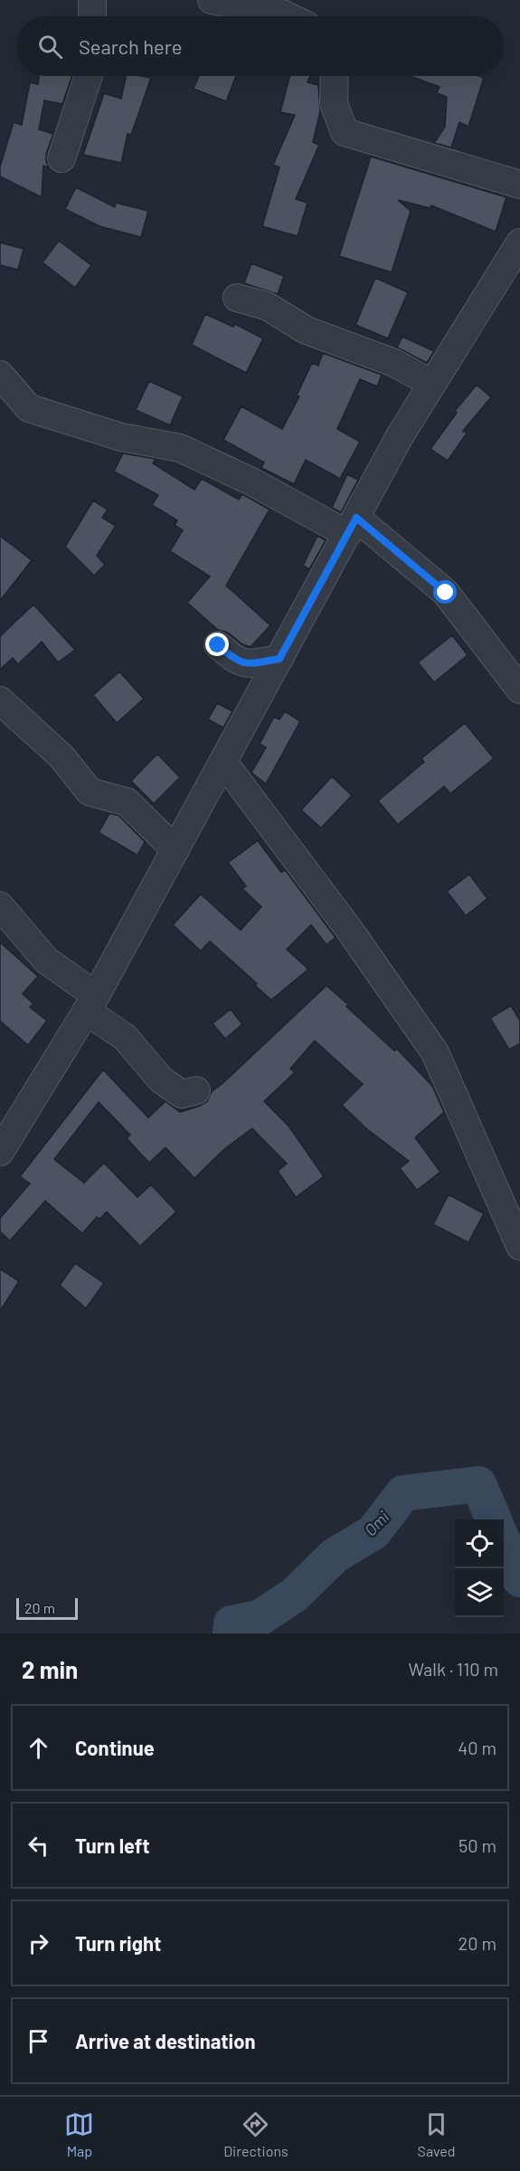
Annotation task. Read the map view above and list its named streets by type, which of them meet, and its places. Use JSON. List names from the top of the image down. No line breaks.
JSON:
{"water":["Omi"],"scale_bar":"20 m","page":{"search":"Search here","scale":"20 m","heading":["2 min","Walk · 110 m"],"list":[["Continue","40 m"],["Turn left","50 m"],["Turn right","20 m"],"Arrive at destination"],"nav":["Map","Directions","Saved"]}}
